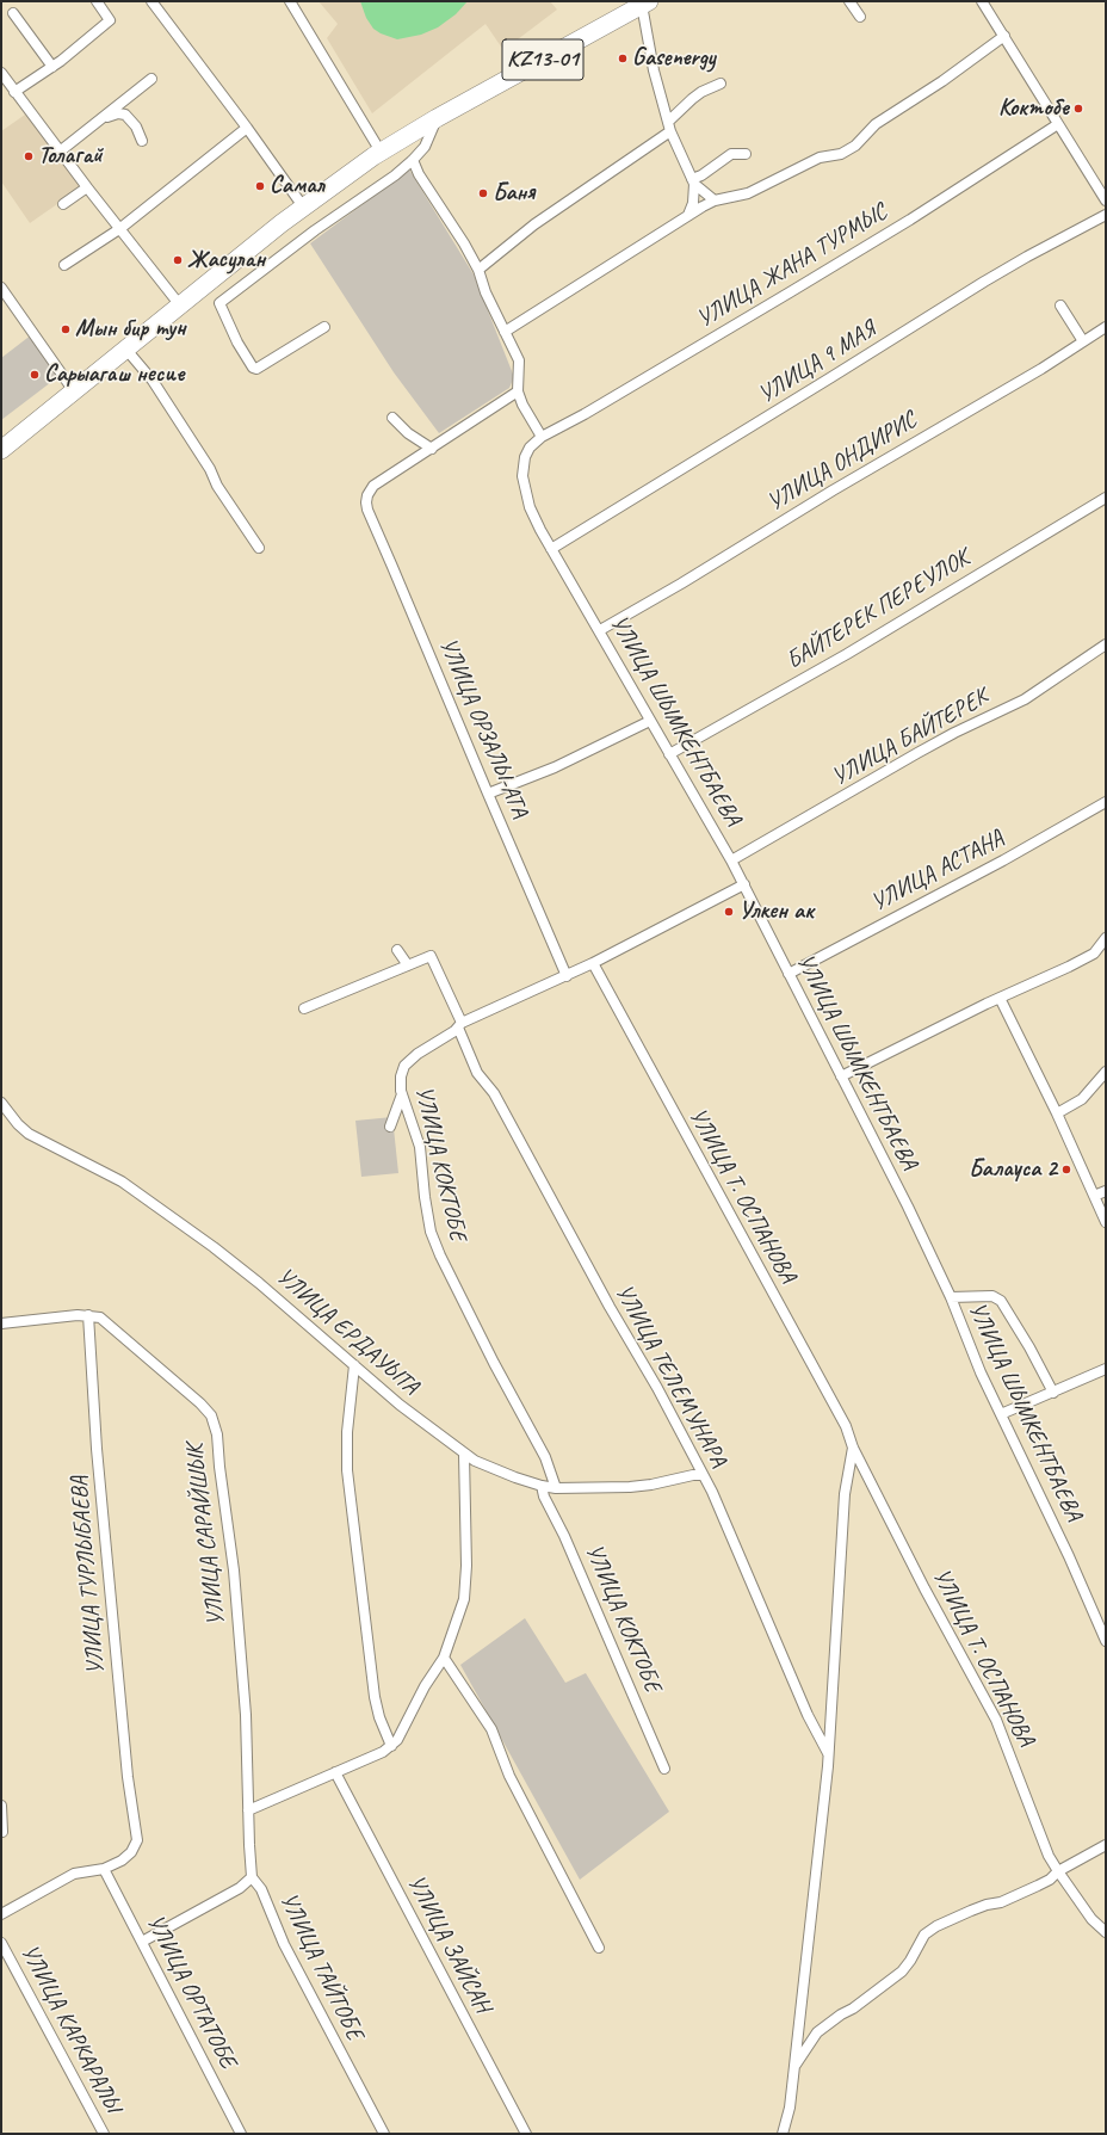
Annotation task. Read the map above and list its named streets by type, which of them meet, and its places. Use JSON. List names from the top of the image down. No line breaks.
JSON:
{"streets":{"highway":["KZ13-01"],"street":["УЛИЦА ЖАНА ТУРМЫС","УЛИЦА 9 МАЯ","УЛИЦА ОНДИРИС","БАЙТЕРЕК ПЕРЕУЛОК","УЛИЦА ШЫМКЕНТБАЕВА","УЛИЦА ОРЗАЛЫ-АТА","УЛИЦА БАЙТЕРЕК","УЛИЦА АСТАНА","УЛИЦА КОКТОБЕ","УЛИЦА Т. ОСПАНОВА","УЛИЦА ЕРДАУЫТА","УЛИЦА ТЕЛЕМУНАРА","УЛИЦА САРАЙШЫК","УЛИЦА ТУРЛЫБАЕВА","УЛИЦА ЗАЙСАН","УЛИЦА ТАЙТОБЕ","УЛИЦА ОРТАТОБЕ","УЛИЦА КАРКАРАЛЫ"]},"crossings":[["УЛИЦА ЖАНА ТУРМЫС","УЛИЦА ШЫМКЕНТБАЕВА"],["УЛИЦА 9 МАЯ","УЛИЦА ШЫМКЕНТБАЕВА"],["УЛИЦА ОНДИРИС","УЛИЦА ШЫМКЕНТБАЕВА"],["БАЙТЕРЕК ПЕРЕУЛОК","УЛИЦА ШЫМКЕНТБАЕВА"],["УЛИЦА ШЫМКЕНТБАЕВА","УЛИЦА БАЙТЕРЕК"],["УЛИЦА ШЫМКЕНТБАЕВА","УЛИЦА АСТАНА"],["УЛИЦА ШЫМКЕНТБАЕВА","УЛИЦА КОКТОБЕ"],["УЛИЦА ОРЗАЛЫ-АТА","УЛИЦА КОКТОБЕ"],["УЛИЦА КОКТОБЕ","УЛИЦА Т. ОСПАНОВА"],["УЛИЦА КОКТОБЕ","УЛИЦА ЕРДАУЫТА"],["УЛИЦА КОКТОБЕ","УЛИЦА ТЕЛЕМУНАРА"],["УЛИЦА Т. ОСПАНОВА","УЛИЦА ТЕЛЕМУНАРА"],["УЛИЦА ЕРДАУЫТА","УЛИЦА ТЕЛЕМУНАРА"],["УЛИЦА САРАЙШЫК","УЛИЦА ТУРЛЫБАЕВА"],["УЛИЦА САРАЙШЫК","УЛИЦА ТАЙТОБЕ"],["УЛИЦА ТУРЛЫБАЕВА","УЛИЦА ОРТАТОБЕ"]],"places":["Gasenergy","Коктобе","Толагай","Самал","Баня","Жасулан","Мын бир тун","Сарыагаш несие","Улкен ак","Балауса 2"]}
